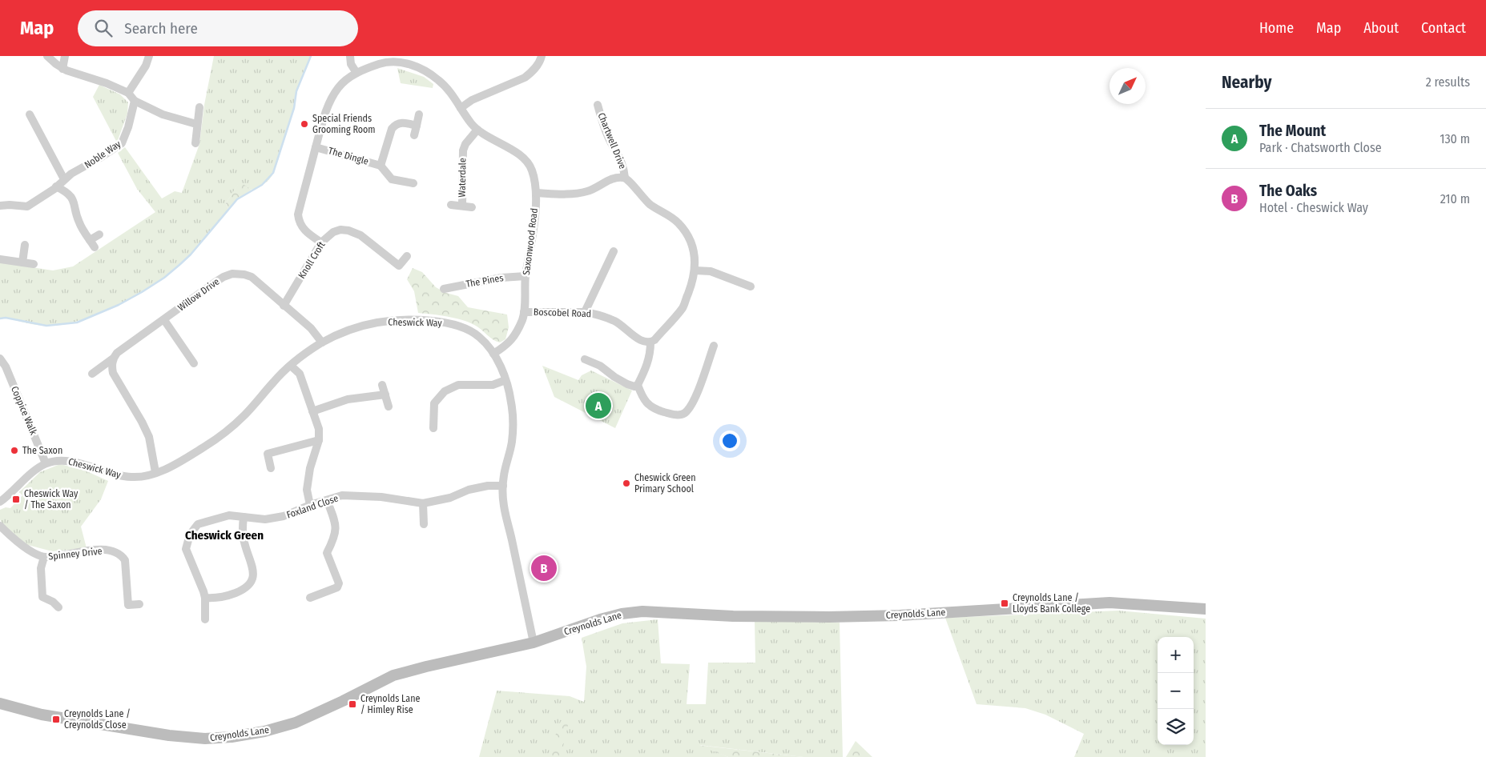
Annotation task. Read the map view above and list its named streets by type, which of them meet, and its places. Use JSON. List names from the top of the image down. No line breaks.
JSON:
{"streets":{"street":["Chartwell Drive","Noble Way","The Dingle","Waterdale","Saxonwood Road","Knoll Croft","The Pines","Willow Drive","Boscobel Road","Cheswick Way","Coppice Walk","Foxland Close","Spinney Drive","Creynolds Lane"]},"crossings":[["The Dingle","Saxonwood Road"],["Waterdale","Saxonwood Road"],["Saxonwood Road","Knoll Croft"],["Saxonwood Road","The Pines"],["Saxonwood Road","Boscobel Road"],["Saxonwood Road","Cheswick Way"],["Knoll Croft","Willow Drive"],["Willow Drive","Cheswick Way"],["Cheswick Way","Coppice Walk"],["Cheswick Way","Foxland Close"],["Cheswick Way","Creynolds Lane"]],"districts":["Cheswick Green"],"places":{"other":["Special Friends Grooming Room","The Saxon","Cheswick Green Primary School"],"transit":["Cheswick Way / The Saxon","Creynolds Lane / Lloyds Bank College","Creynolds Lane / Himley Rise","Creynolds Lane / Creynolds Close"]},"north":"top right","page":{"header":"Map","search":"Search here","nav":["Home","Map","About","Contact"],"heading":["Nearby","2 results"],"list":[{"mark":"A","name":"The Mount","note":"Park · Chatsworth Close","value":"130 m"},{"mark":"B","name":"The Oaks","note":"Hotel · Cheswick Way","value":"210 m"}],"pins":["A","B"],"map_buttons":["+","−"]}}
